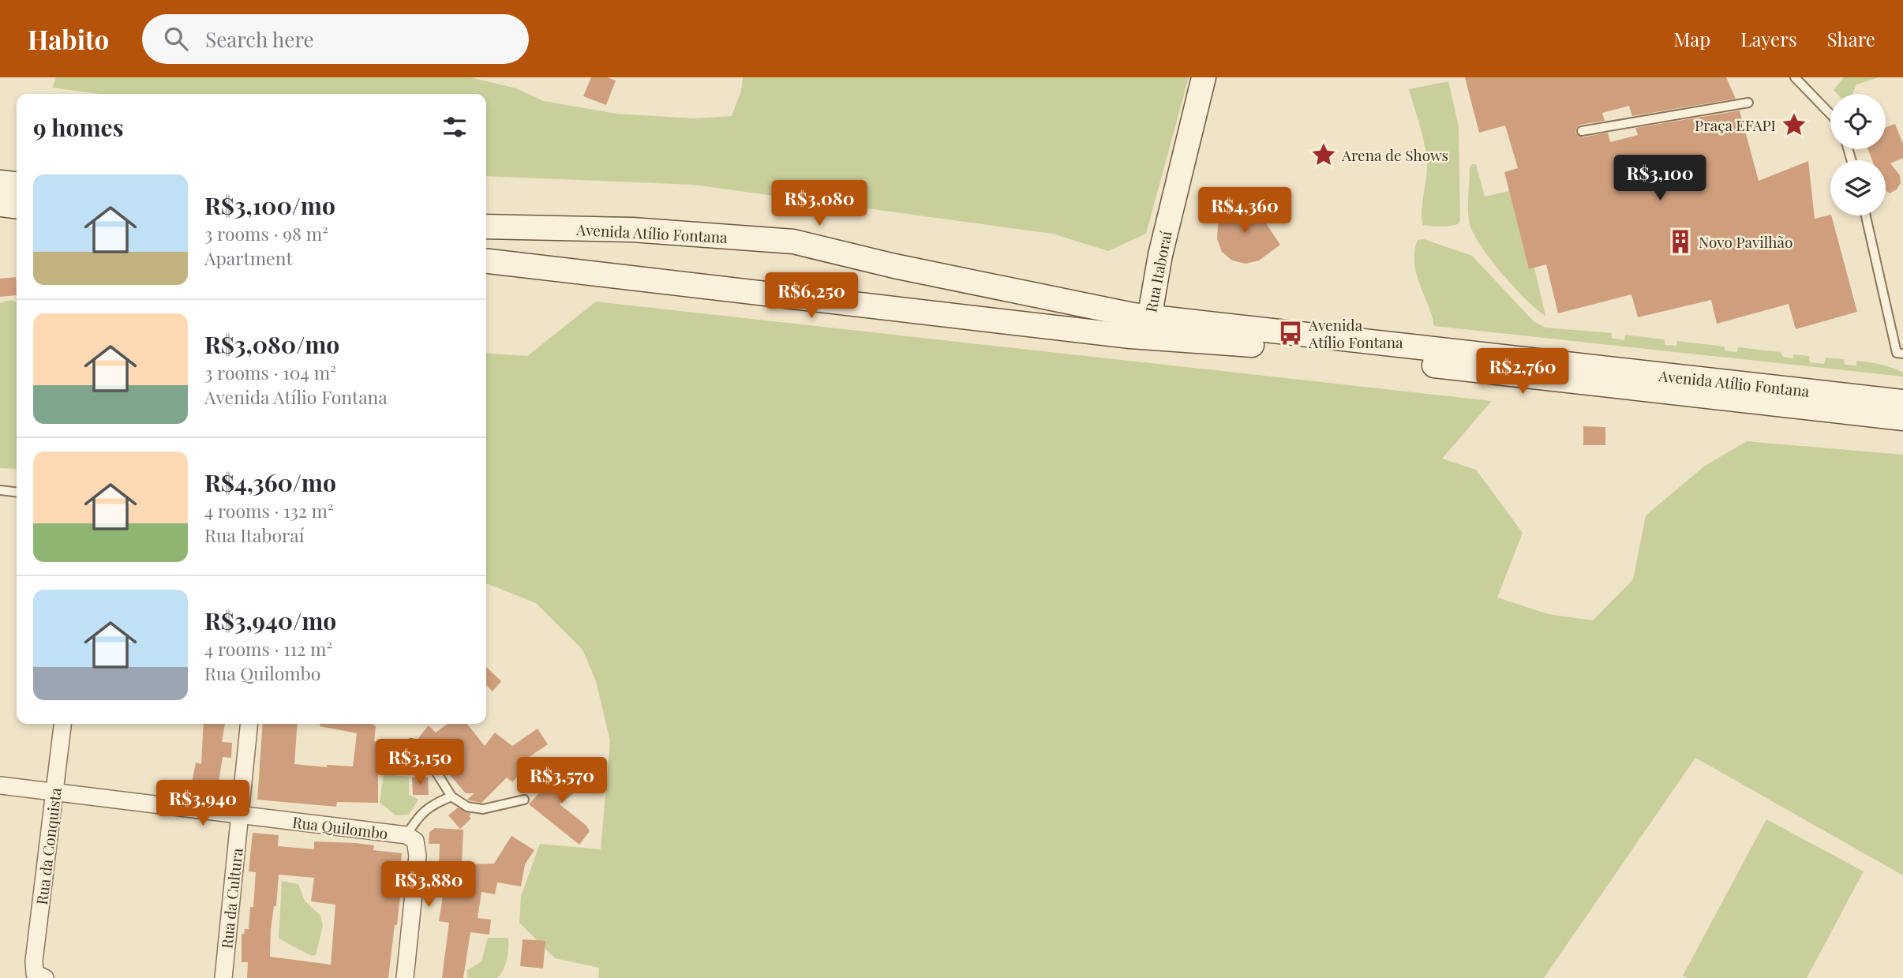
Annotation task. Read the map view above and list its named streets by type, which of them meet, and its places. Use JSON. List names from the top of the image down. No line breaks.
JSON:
{"streets":{"main road":["Avenida Atílio Fontana","Rua Itaboraí"],"street":["Rua Quilombo","Rua da Conquista","Rua da Cultura"]},"crossings":[["Avenida Atílio Fontana","Rua Itaboraí"],["Rua Quilombo","Rua da Conquista"],["Rua Quilombo","Rua da Cultura"]],"places":{"place":["Praça EFAPI","Arena de Shows"],"building":["Novo Pavilhão"],"bus stop":["Avenida Atílio Fontana"]},"page":{"header":"Habito","search":"Search here","nav":["Map","Layers","Share"],"heading":"9 homes","price":["R$3,100","R$3,080","R$4,360","R$6,250","R$2,760","R$3,150","R$3,570","R$3,940","R$3,880"],"list":[{"name":"R$3,100/mo","note":"3 rooms · 98 m² · Apartment"},{"name":"R$3,080/mo","note":"3 rooms · 104 m² · Avenida Atílio Fontana"},{"name":"R$4,360/mo","note":"4 rooms · 132 m² · Rua Itaboraí"},{"name":"R$3,940/mo","note":"4 rooms · 112 m² · Rua Quilombo"}]}}
